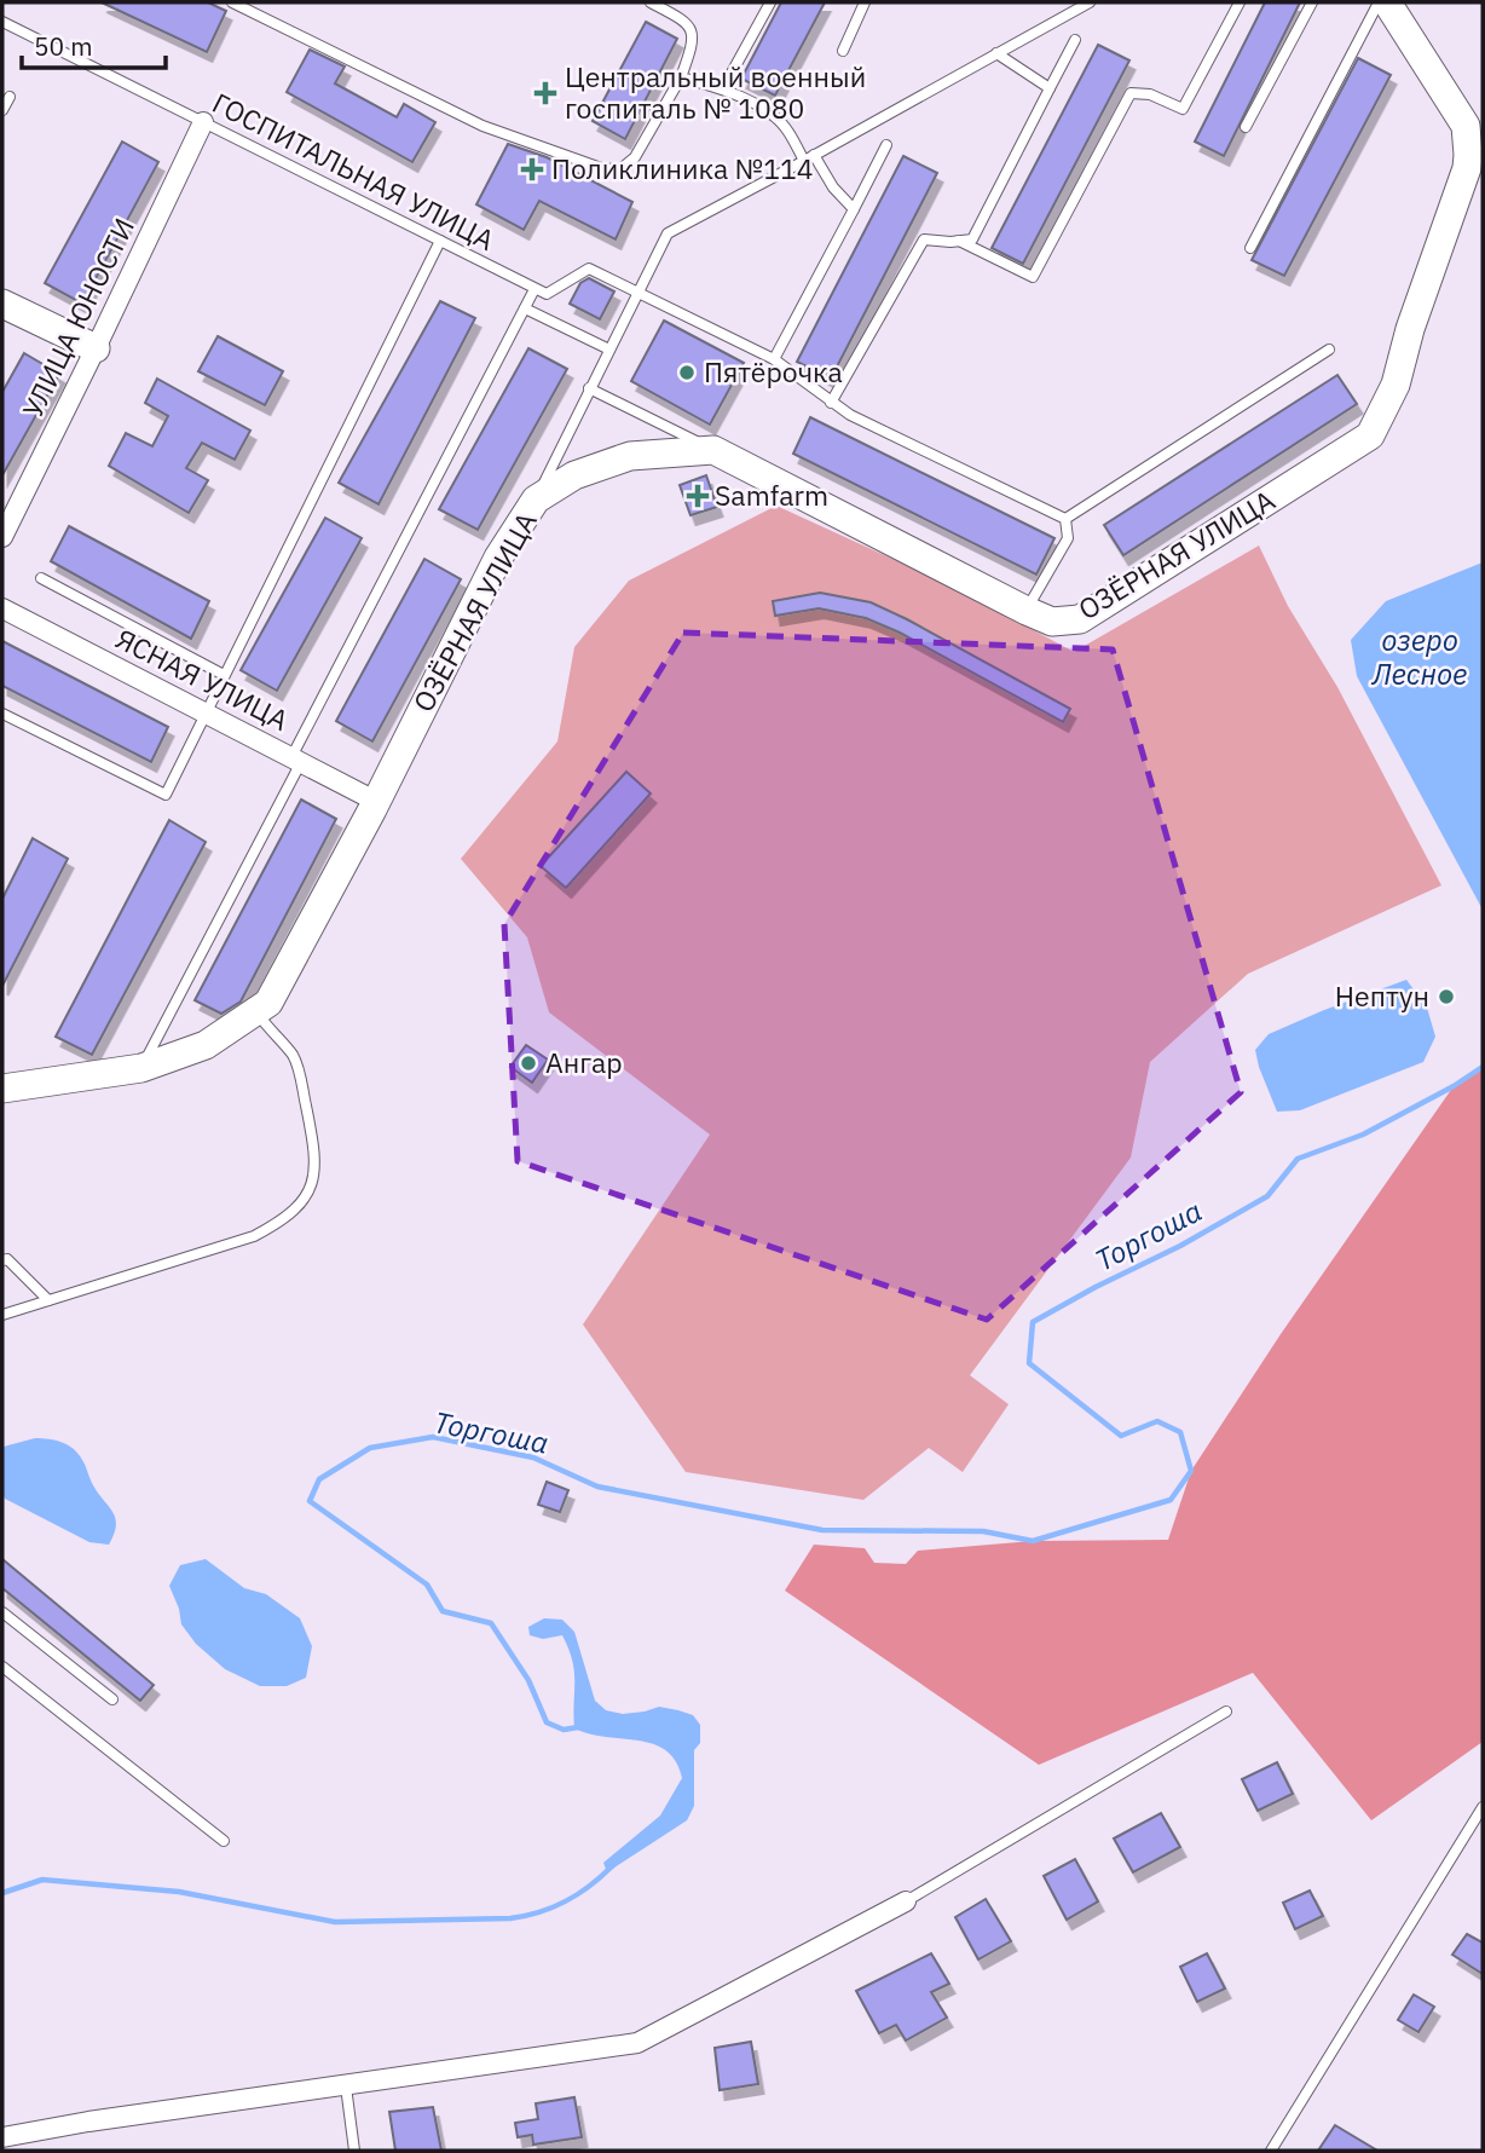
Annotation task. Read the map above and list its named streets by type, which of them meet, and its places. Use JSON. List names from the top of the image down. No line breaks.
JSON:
{"streets":{"street":["УЛИЦА ЮНОСТИ","ОЗЁРНАЯ УЛИЦА","ЯСНАЯ УЛИЦА"],"lane":["ГОСПИТАЛЬНАЯ УЛИЦА"]},"crossings":[["ГОСПИТАЛЬНАЯ УЛИЦА","УЛИЦА ЮНОСТИ"],["ОЗЁРНАЯ УЛИЦА","ЯСНАЯ УЛИЦА"]],"water":["озеро Лесное","Торгоша"],"places":{"health":["Центральный военный госпиталь № 1080","Поликлиника №114","Samfarm"],"other":["Пятёрочка","Нептун","Ангар"]},"scale_bar":"50 m"}
